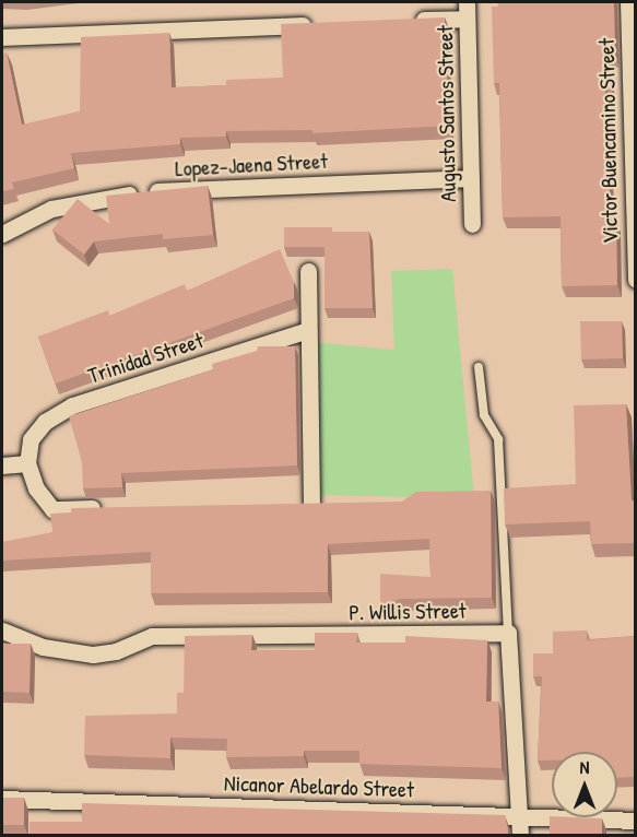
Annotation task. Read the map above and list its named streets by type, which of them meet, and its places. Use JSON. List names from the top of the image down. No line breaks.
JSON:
{"streets":{"street":["Augusto Santos Street","Victor Buencamino Street","Lopez-Jaena Street","Trinidad Street","P. Willis Street","Nicanor Abelardo Street"]},"crossings":[["Augusto Santos Street","Lopez-Jaena Street"]],"north":"top"}
